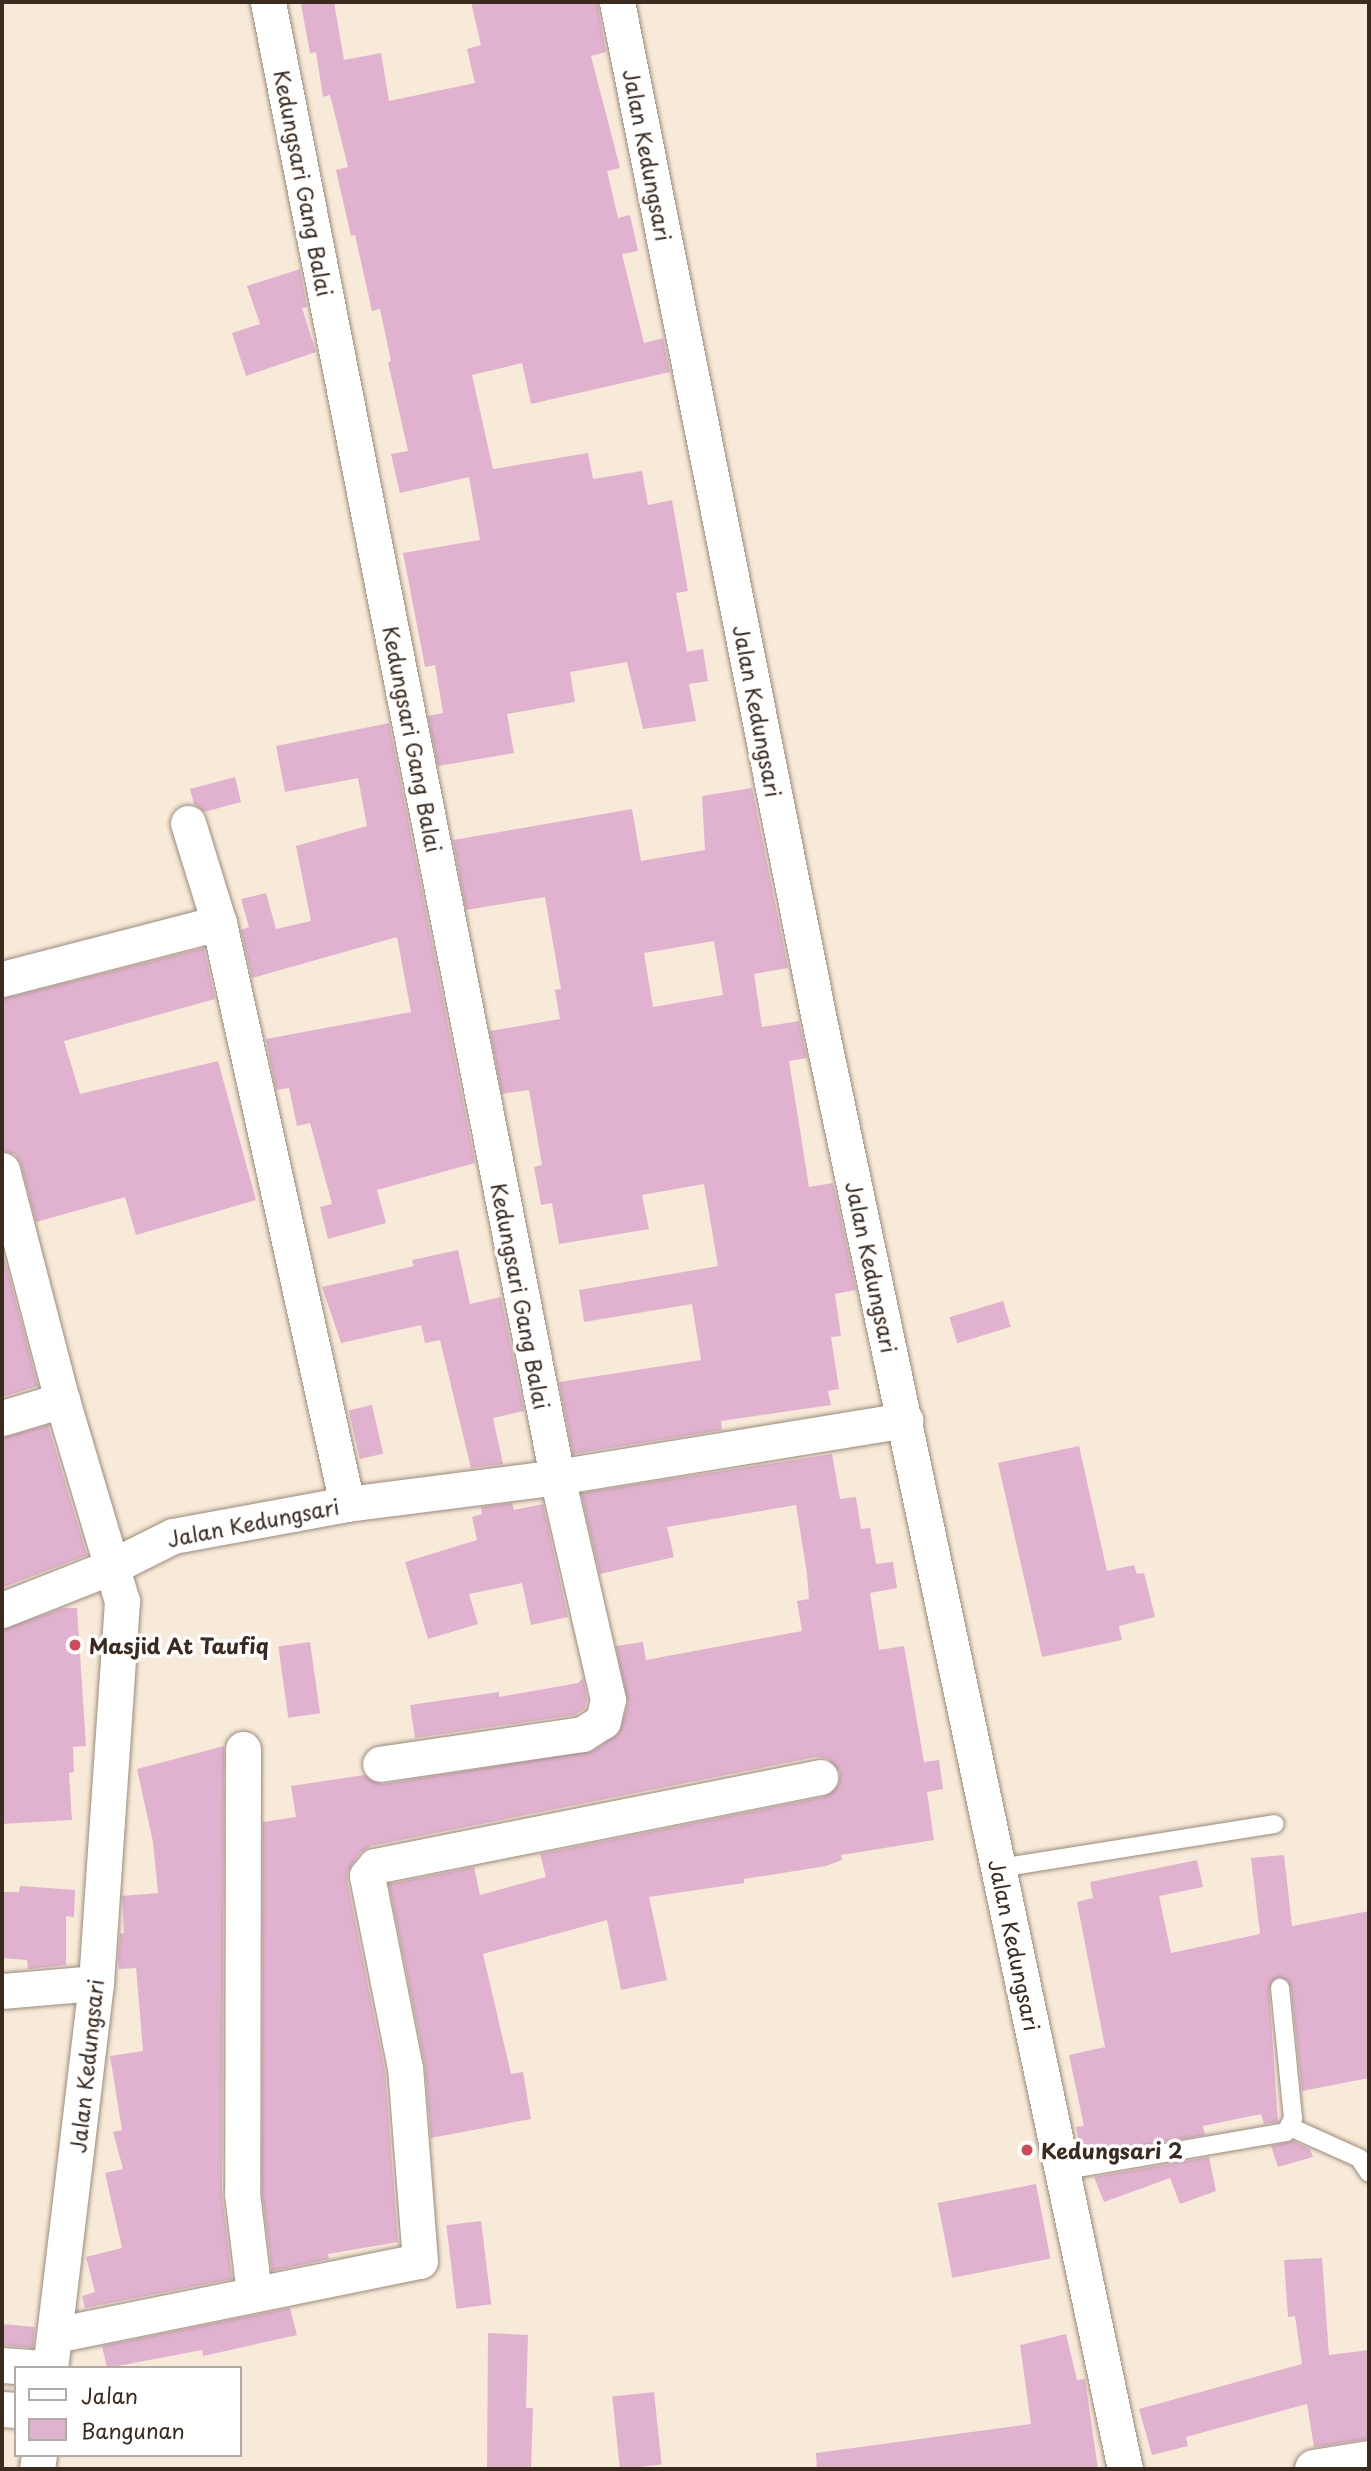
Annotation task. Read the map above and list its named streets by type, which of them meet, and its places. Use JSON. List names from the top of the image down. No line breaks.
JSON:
{"streets":{"street":["Jalan Kedungsari","Kedungsari Gang Balai"]},"crossings":[["Jalan Kedungsari","Kedungsari Gang Balai"]],"places":["Masjid At Taufiq","Kedungsari 2"],"legend":["Jalan","Bangunan"]}
